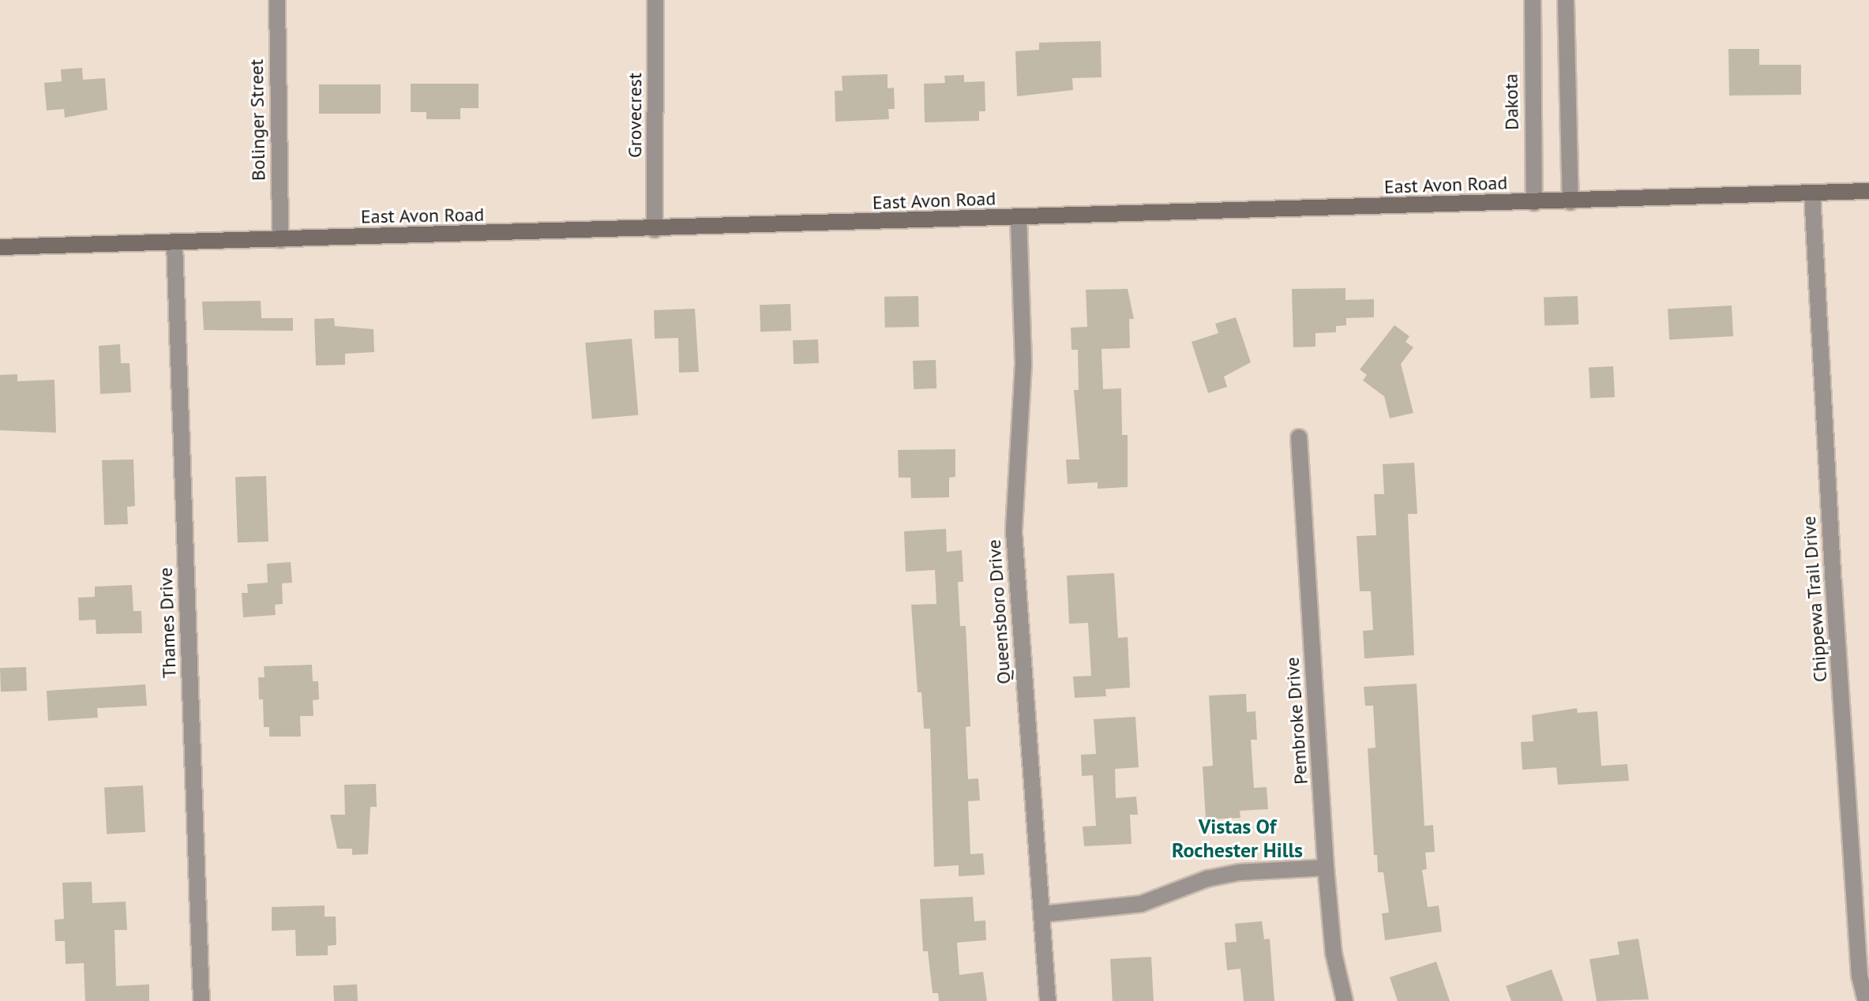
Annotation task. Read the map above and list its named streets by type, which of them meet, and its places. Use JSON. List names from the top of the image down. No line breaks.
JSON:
{"streets":{"main road":["East Avon Road"],"street":["Dakota","Grovecrest","Bolinger Street","Chippewa Trail Drive","Queensboro Drive","Thames Drive","Pembroke Drive"]},"crossings":[["Dakota","East Avon Road"],["Grovecrest","East Avon Road"],["Bolinger Street","East Avon Road"],["East Avon Road","Chippewa Trail Drive"],["East Avon Road","Queensboro Drive"],["East Avon Road","Thames Drive"]],"districts":["Vistas Of Rochester Hills"]}
